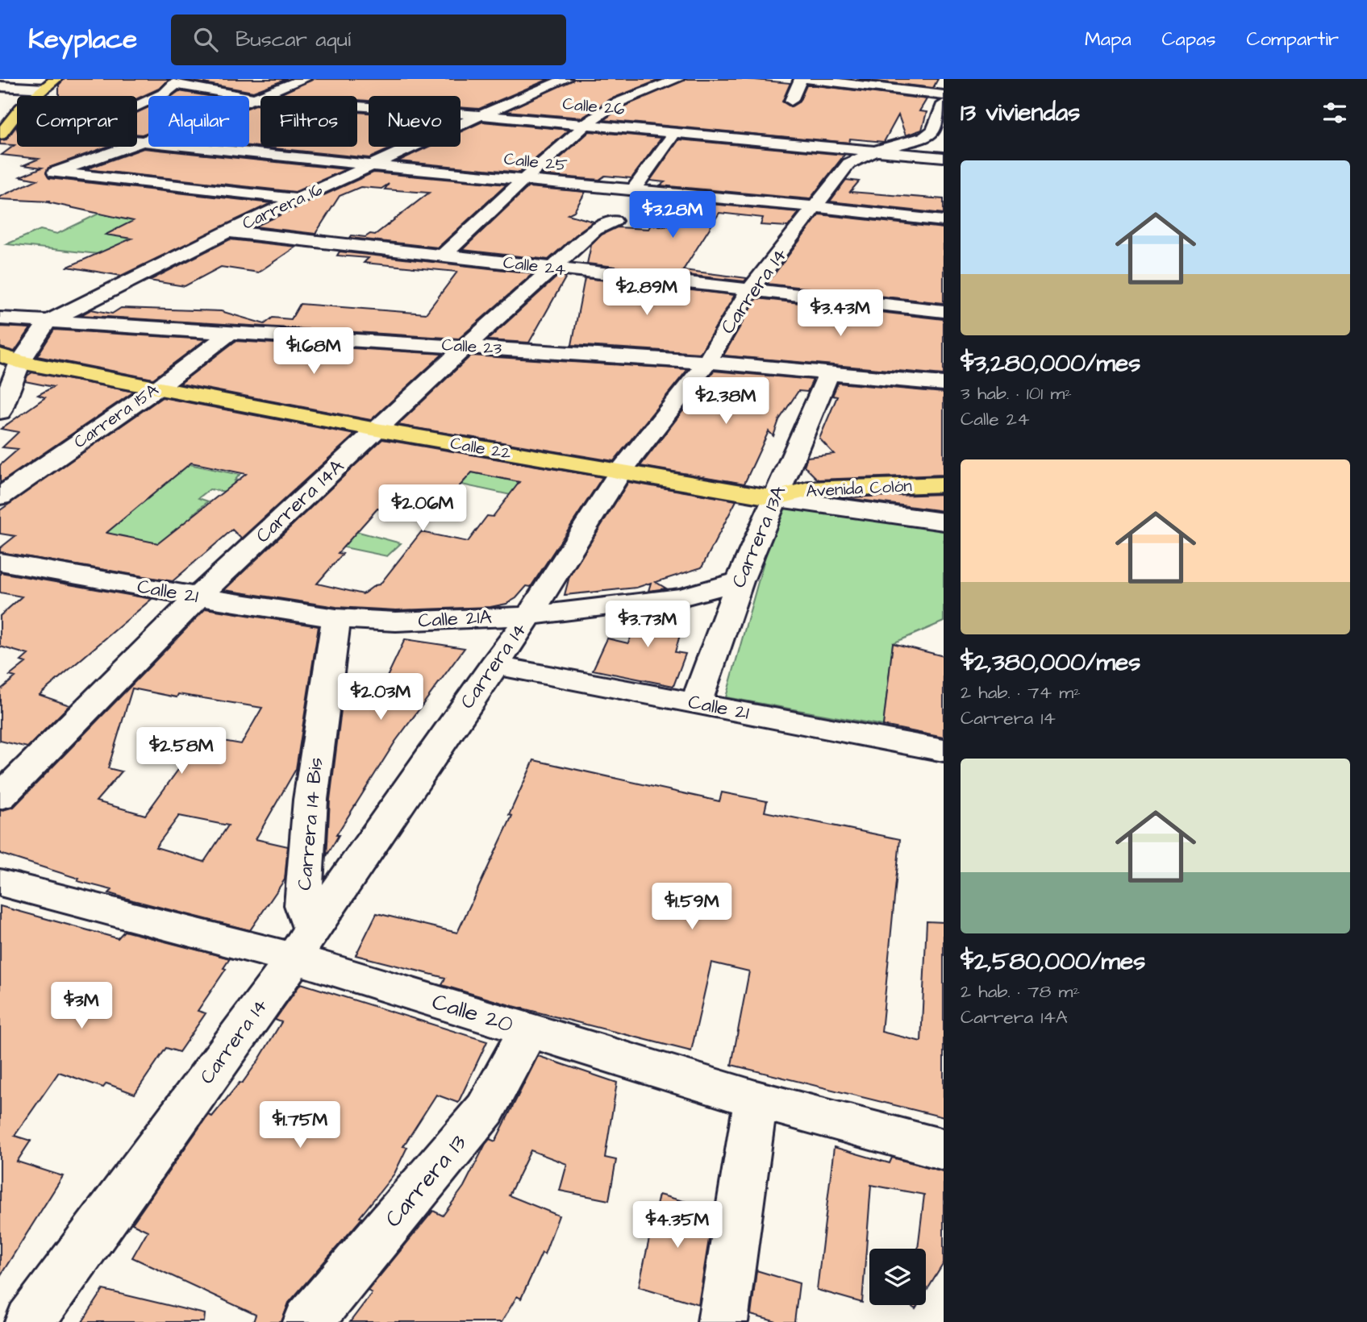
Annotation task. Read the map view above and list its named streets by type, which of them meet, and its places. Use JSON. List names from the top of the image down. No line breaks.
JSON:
{"streets":{"main road":["Calle 22","Avenida Colón"],"street":["Calle 26","Calle 25","Carrera 16","Calle 24","Carrera 14","Calle 23","Carrera 15A","Carrera 14A","Carrera 13A","Calle 21","Calle 21A","Carrera 14 Bis","Calle 20","Carrera 13"]},"crossings":[["Calle 26","Carrera 16"],["Calle 26","Carrera 14"],["Calle 25","Carrera 16"],["Calle 25","Carrera 14"],["Carrera 16","Calle 24"],["Carrera 16","Calle 23"],["Carrera 16","Calle 22"],["Calle 24","Carrera 14"],["Calle 24","Carrera 14A"],["Carrera 14","Calle 23"],["Carrera 14","Calle 22"],["Carrera 14","Calle 21"],["Carrera 14","Calle 21A"],["Carrera 14","Carrera 14 Bis"],["Carrera 14","Calle 20"],["Calle 23","Carrera 15A"],["Calle 23","Carrera 14A"],["Calle 23","Carrera 13A"],["Carrera 15A","Calle 22"],["Calle 22","Avenida Colón"],["Calle 22","Carrera 14A"],["Calle 22","Carrera 13A"],["Avenida Colón","Carrera 13A"],["Carrera 14A","Calle 21"],["Carrera 13A","Calle 21"],["Carrera 13A","Calle 21A"],["Calle 21","Calle 21A"],["Calle 21","Carrera 14 Bis"],["Calle 21A","Carrera 14 Bis"],["Carrera 14 Bis","Calle 20"],["Calle 20","Carrera 13"]],"page":{"header":"Keyplace","search":"Buscar aquí","nav":["Mapa","Capas","Compartir"],"heading":"13 viviendas","chip":["Comprar","Alquilar","Filtros","Nuevo"],"list":[{"name":"$3,280,000/mes","note":"3 hab. · 101 m² · Calle 24"},{"name":"$2,380,000/mes","note":"2 hab. · 74 m² · Carrera 14"},{"name":"$2,580,000/mes","note":"2 hab. · 78 m² · Carrera 14A"}],"price":["$3.28M","$2.89M","$3.43M","$1.68M","$2.38M","$2.06M","$3.73M","$2.03M","$2.58M","$1.59M","$3M","$1.75M","$4.35M"]}}
